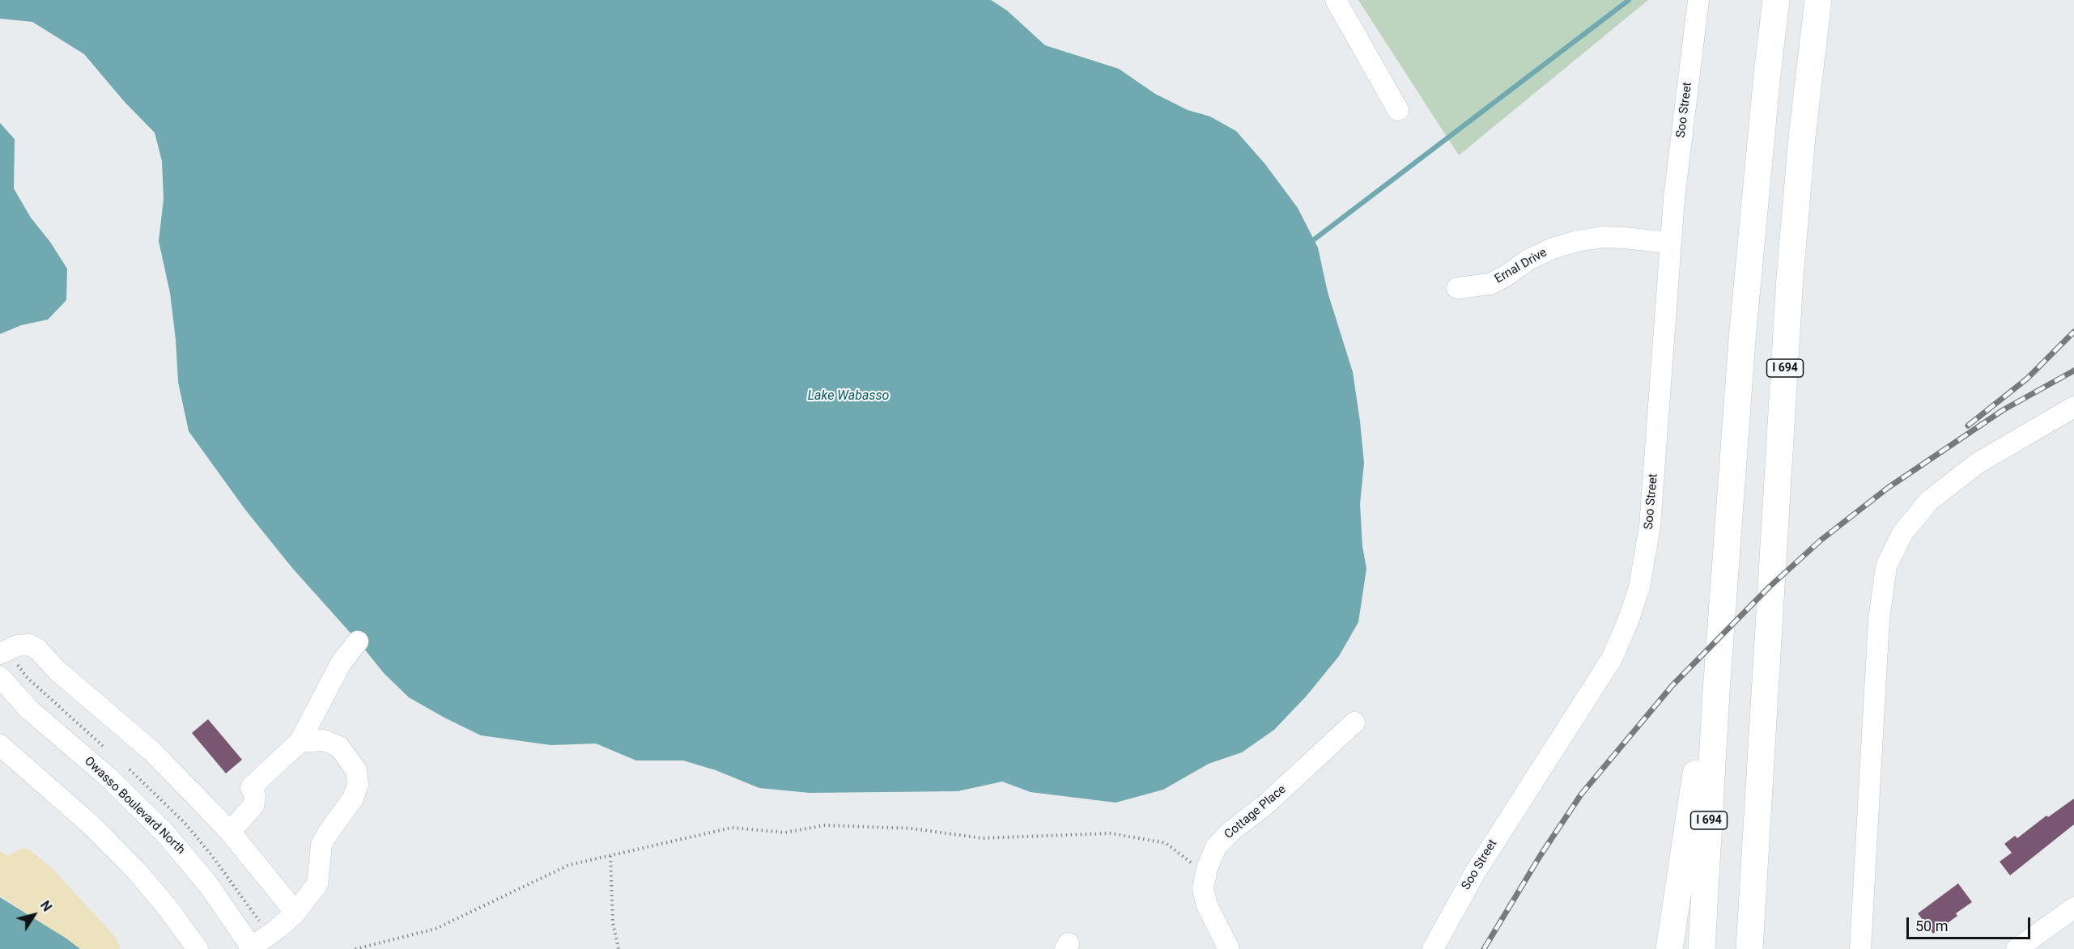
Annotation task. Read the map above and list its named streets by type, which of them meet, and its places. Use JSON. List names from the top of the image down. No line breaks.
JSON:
{"streets":{"highway":["I 694"],"street":["Soo Street","Ernal Drive","Owasso Boulevard North","Cottage Place"]},"crossings":[["Soo Street","Ernal Drive"]],"water":["Lake Wabasso"],"scale_bar":"50 m","north":"top right"}
